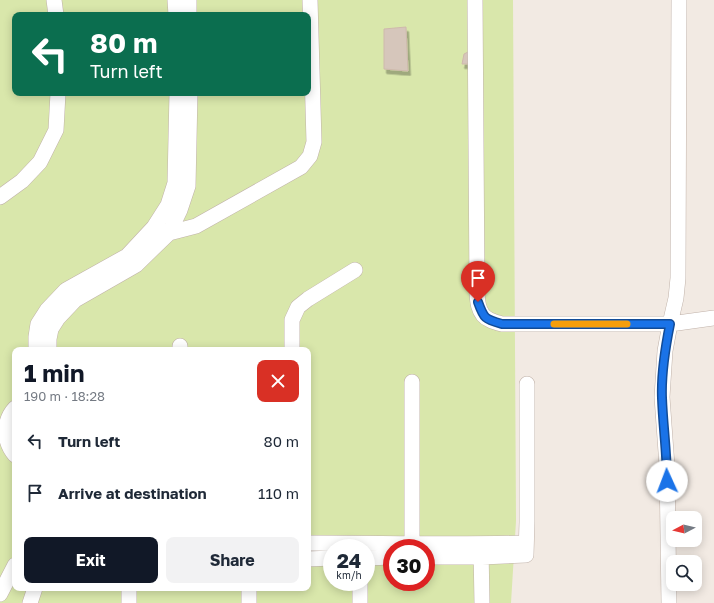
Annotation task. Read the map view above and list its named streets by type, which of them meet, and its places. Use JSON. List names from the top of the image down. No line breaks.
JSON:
{"north":"left","page":{"turn":["80 m","Turn left"],"heading":["1 min","190 m · 18:28"],"list":[{"name":"Turn left","value":"80 m"},{"name":"Arrive at destination","value":"110 m"}],"buttons":["Exit","Share"],"speed":"24 km/h","limit":"30"}}
